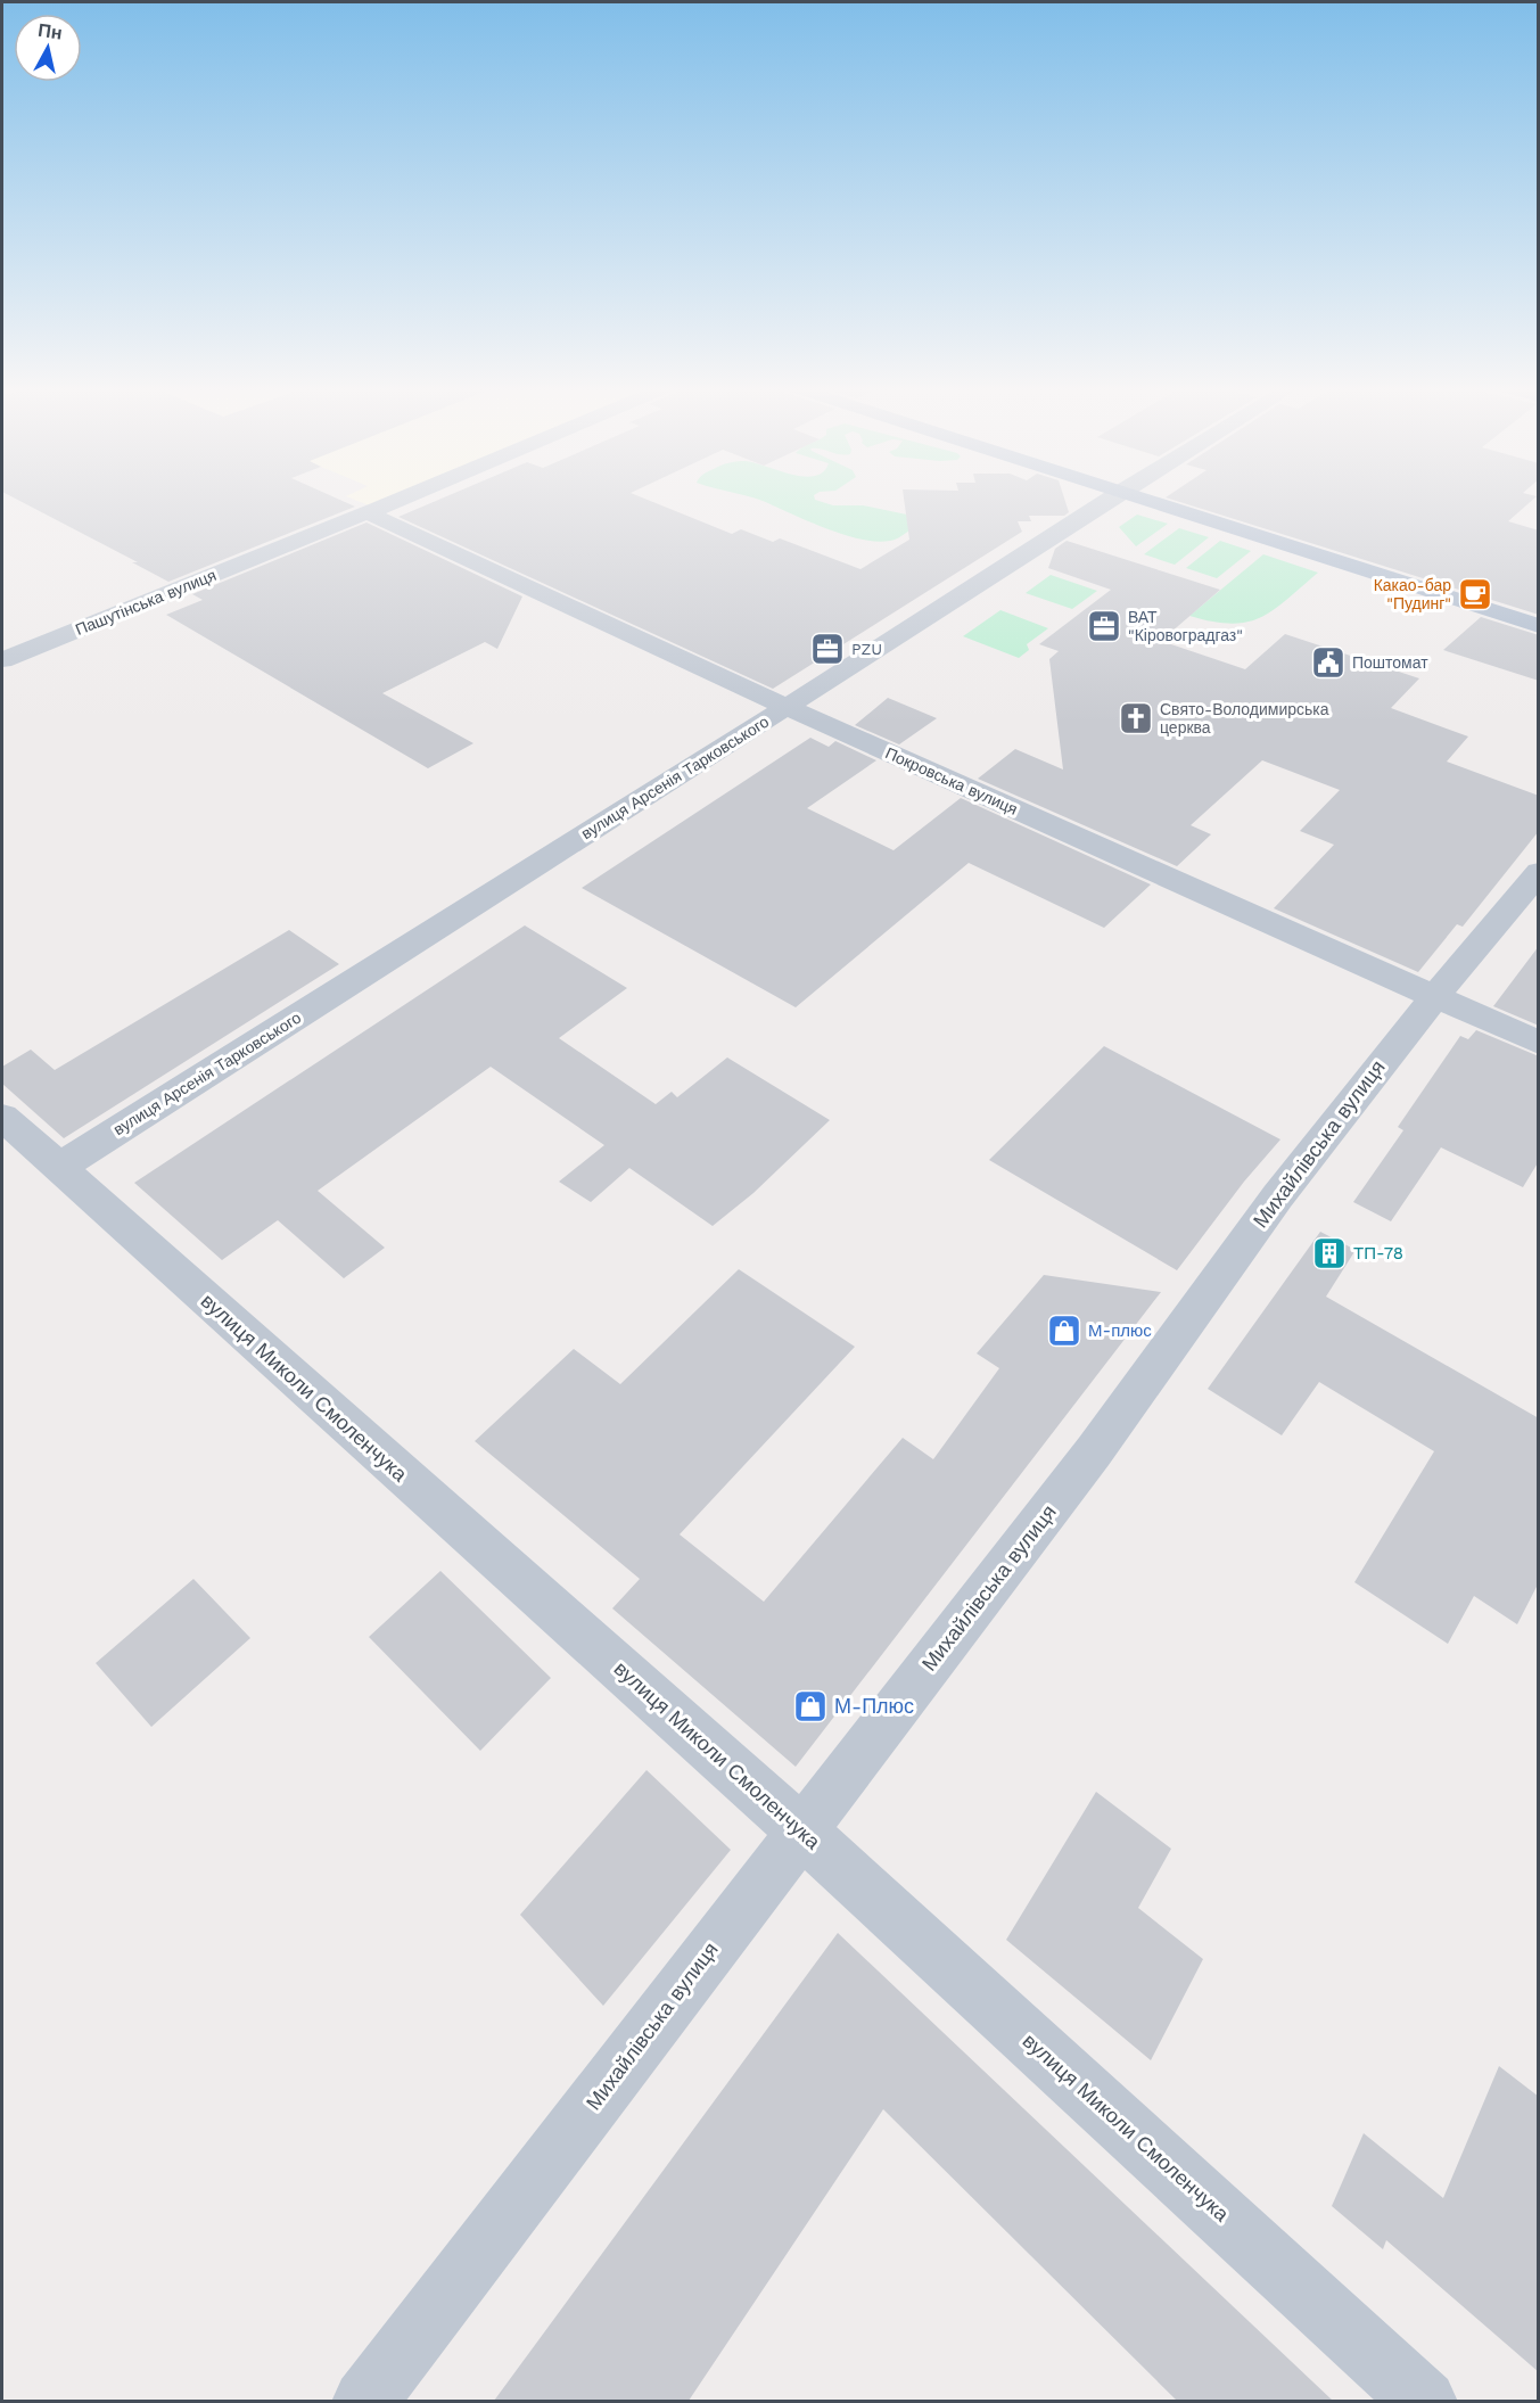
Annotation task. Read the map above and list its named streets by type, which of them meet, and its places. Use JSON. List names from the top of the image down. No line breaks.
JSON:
{"streets":{"street":["Пашутінська вулиця","вулиця Арсенія Тарковського","Покровська вулиця","Михайлівська вулиця","вулиця Миколи Смоленчука"]},"crossings":[["Пашутінська вулиця","Покровська вулиця"],["вулиця Арсенія Тарковського","Покровська вулиця"],["вулиця Арсенія Тарковського","вулиця Миколи Смоленчука"],["Покровська вулиця","Михайлівська вулиця"],["Михайлівська вулиця","вулиця Миколи Смоленчука"]],"places":{"cafe":["Какао-бар \"Пудинг\""],"office":["ВАТ \"Кіровоградгаз\"","PZU"],"public building":["Поштомат"],"church":["Свято-Володимирська церква"],"building":["ТП-78"],"shop":["М-плюс","М-Плюс"]},"north":"top"}
